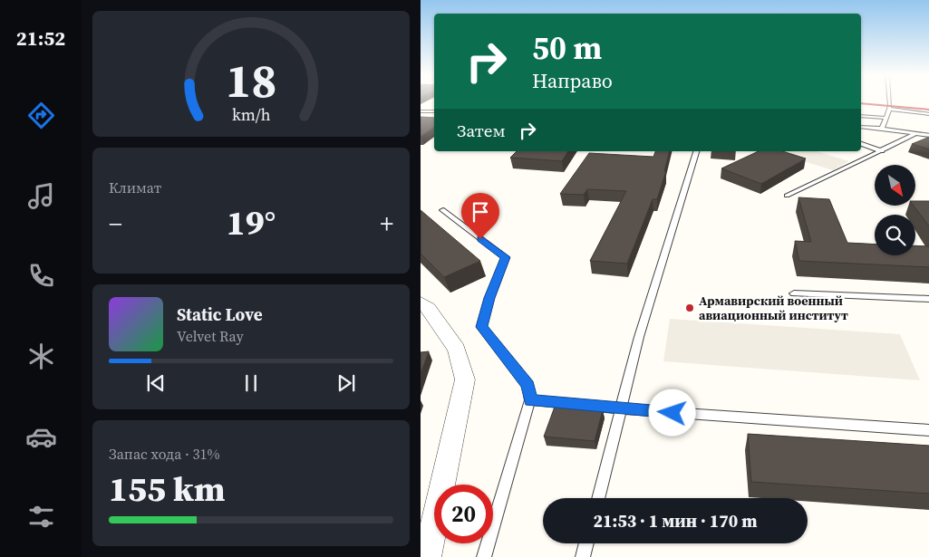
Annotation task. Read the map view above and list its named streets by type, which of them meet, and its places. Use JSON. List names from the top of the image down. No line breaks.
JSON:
{"places":["Армавирский военный авиационный институт"],"north":"bottom right","page":{"tabs":"21:52","turn":["50 m","Направо"],"then":"Затем","tile":["Климат",["Запас хода · 31%","155 km"]],"heat":["−","19°","+"],"song":["Static Love","Velvet Ray"],"limit":"20","trip":"21:53 · 1 мин · 170 m","gauge":["18","km/h"]}}
